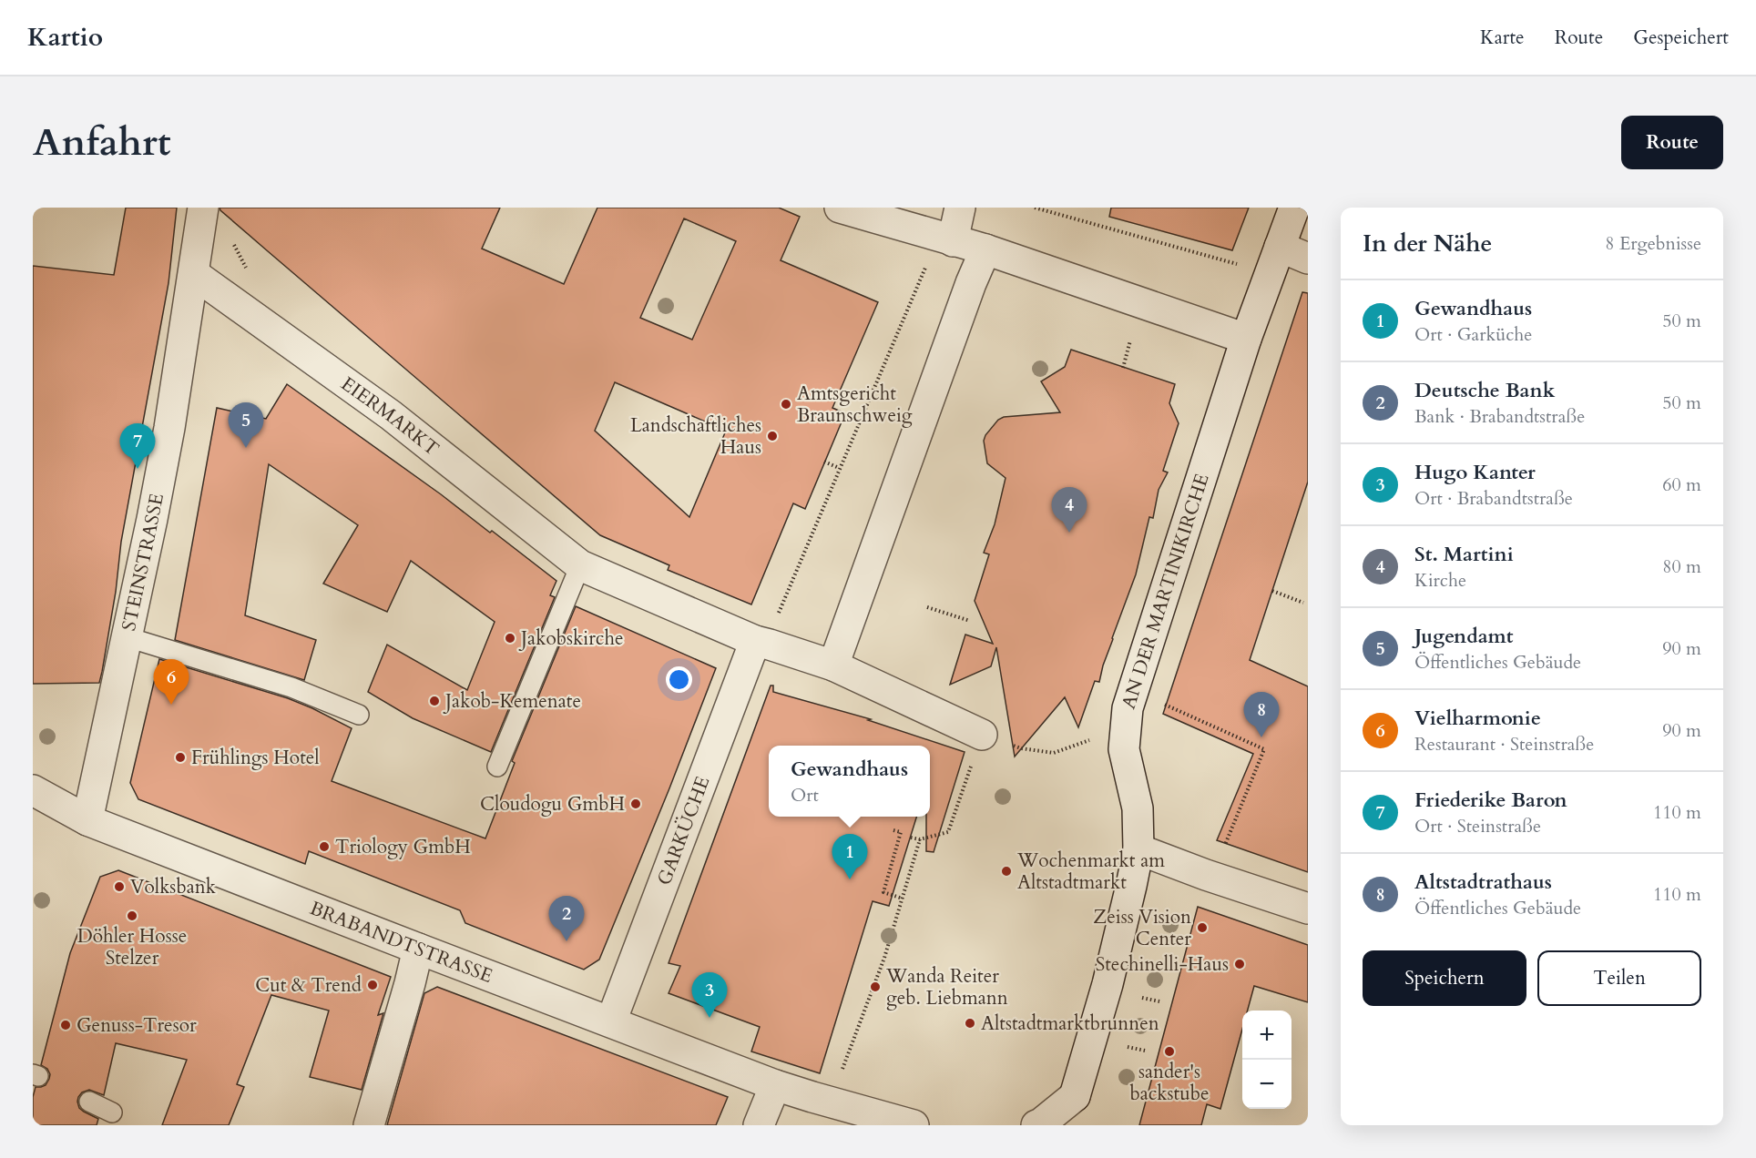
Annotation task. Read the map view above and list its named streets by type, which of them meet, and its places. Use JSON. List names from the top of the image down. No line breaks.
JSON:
{"streets":{"street":["EIERMARKT","STEINSTRASSE","AN DER MARTINIKIRCHE","GARKÜCHE","BRABANDTSTRASSE"]},"crossings":[["EIERMARKT","STEINSTRASSE"],["EIERMARKT","GARKÜCHE"],["STEINSTRASSE","BRABANDTSTRASSE"],["GARKÜCHE","BRABANDTSTRASSE"]],"places":["Amtsgericht Braunschweig","Landschaftliches Haus","Jakobskirche","Jakob-Kemenate","Frühlings Hotel","Cloudogu GmbH","Triology GmbH","Wochenmarkt am Altstadtmarkt","Volksbank","Döhler Hosse Stelzer","Zeiss Vision Center","Stechinelli-Haus","Cut & Trend","Wanda Reiter geb. Liebmann","Altstadtmarktbrunnen","Genuss-Tresor","sander's backstube"],"page":{"header":"Kartio","nav":["Karte","Route","Gespeichert"],"buttons":["Route",["Speichern","Teilen"]],"title":"Anfahrt","heading":["In der Nähe","8 Ergebnisse"],"list":[{"mark":"1","name":"Gewandhaus","note":"Ort · Garküche","value":"50 m"},{"mark":"2","name":"Deutsche Bank","note":"Bank · Brabandtstraße","value":"50 m"},{"mark":"3","name":"Hugo Kanter","note":"Ort · Brabandtstraße","value":"60 m"},{"mark":"4","name":"St. Martini","note":"Kirche","value":"80 m"},{"mark":"5","name":"Jugendamt","note":"Öffentliches Gebäude","value":"90 m"},{"mark":"6","name":"Vielharmonie","note":"Restaurant · Steinstraße","value":"90 m"},{"mark":"7","name":"Friederike Baron","note":"Ort · Steinstraße","value":"110 m"},{"mark":"8","name":"Altstadtrathaus","note":"Öffentliches Gebäude","value":"110 m"}],"pins":["5","7","4","6","8","1","2","3"],"popup":["Gewandhaus","Ort"],"map_buttons":["+","−"]}}
